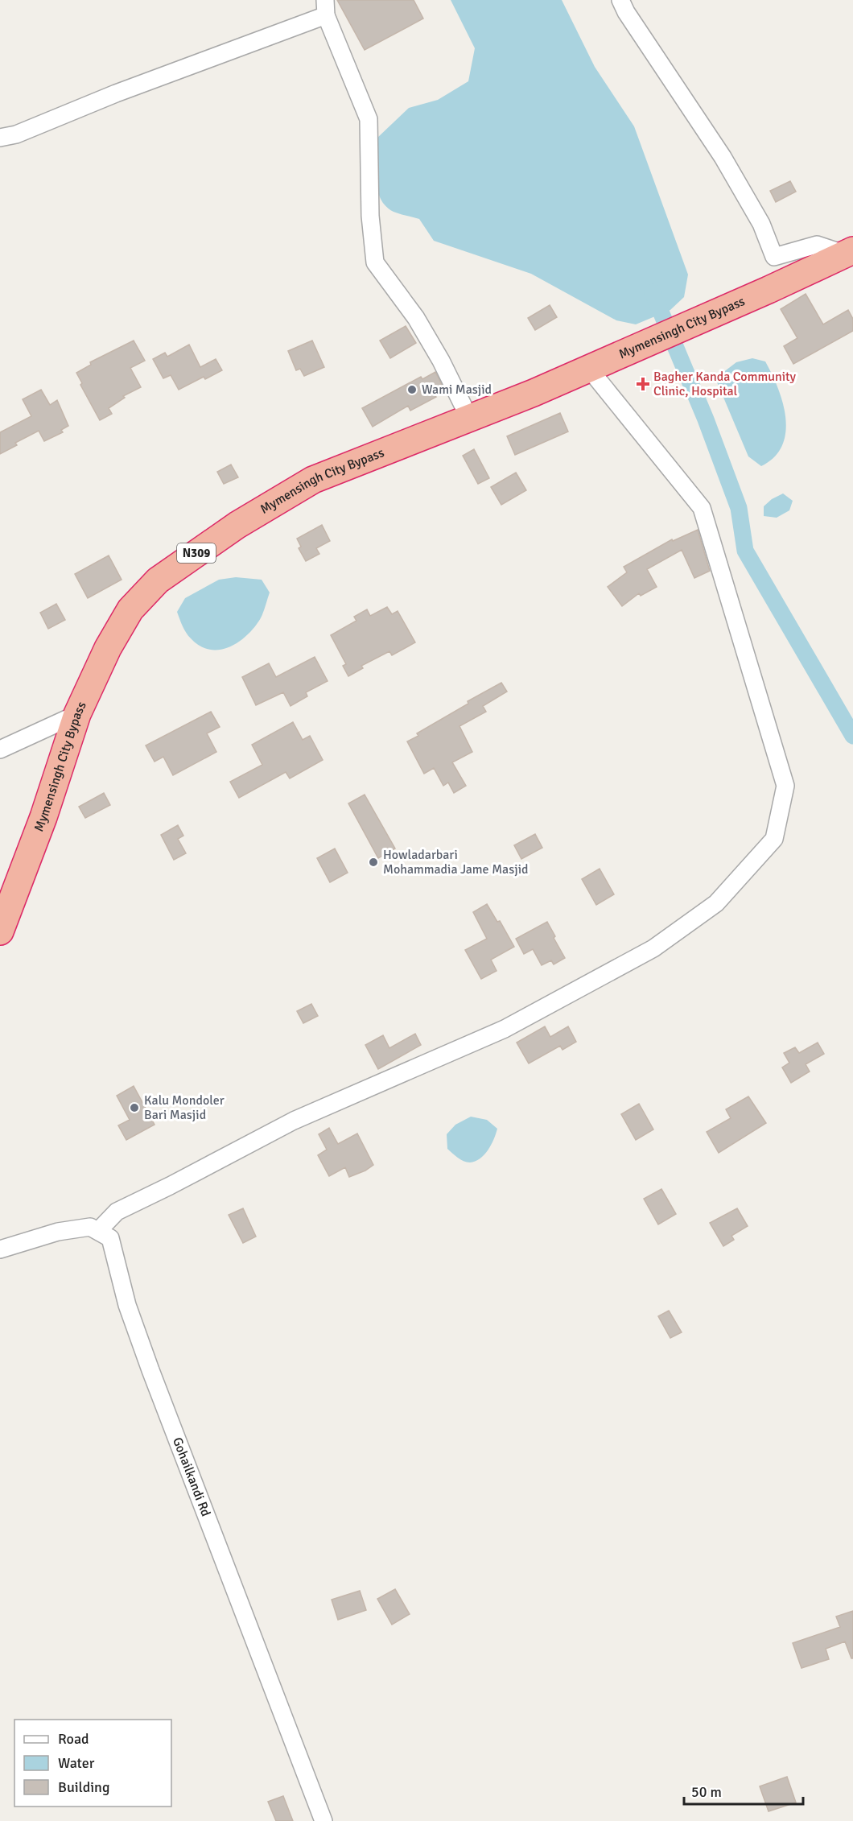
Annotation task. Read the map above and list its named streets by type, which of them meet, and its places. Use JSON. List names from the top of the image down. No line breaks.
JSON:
{"streets":{"highway":["Mymensingh City Bypass","N309"],"street":["Gohailkandi Rd"]},"places":{"health":["Bagher Kanda Community Clinic, Hospital"],"other":["Wami Masjid","Howladarbari Mohammadia Jame Masjid","Kalu Mondoler Bari Masjid"]},"legend":["Road","Water","Building"],"scale_bar":"50 m"}
